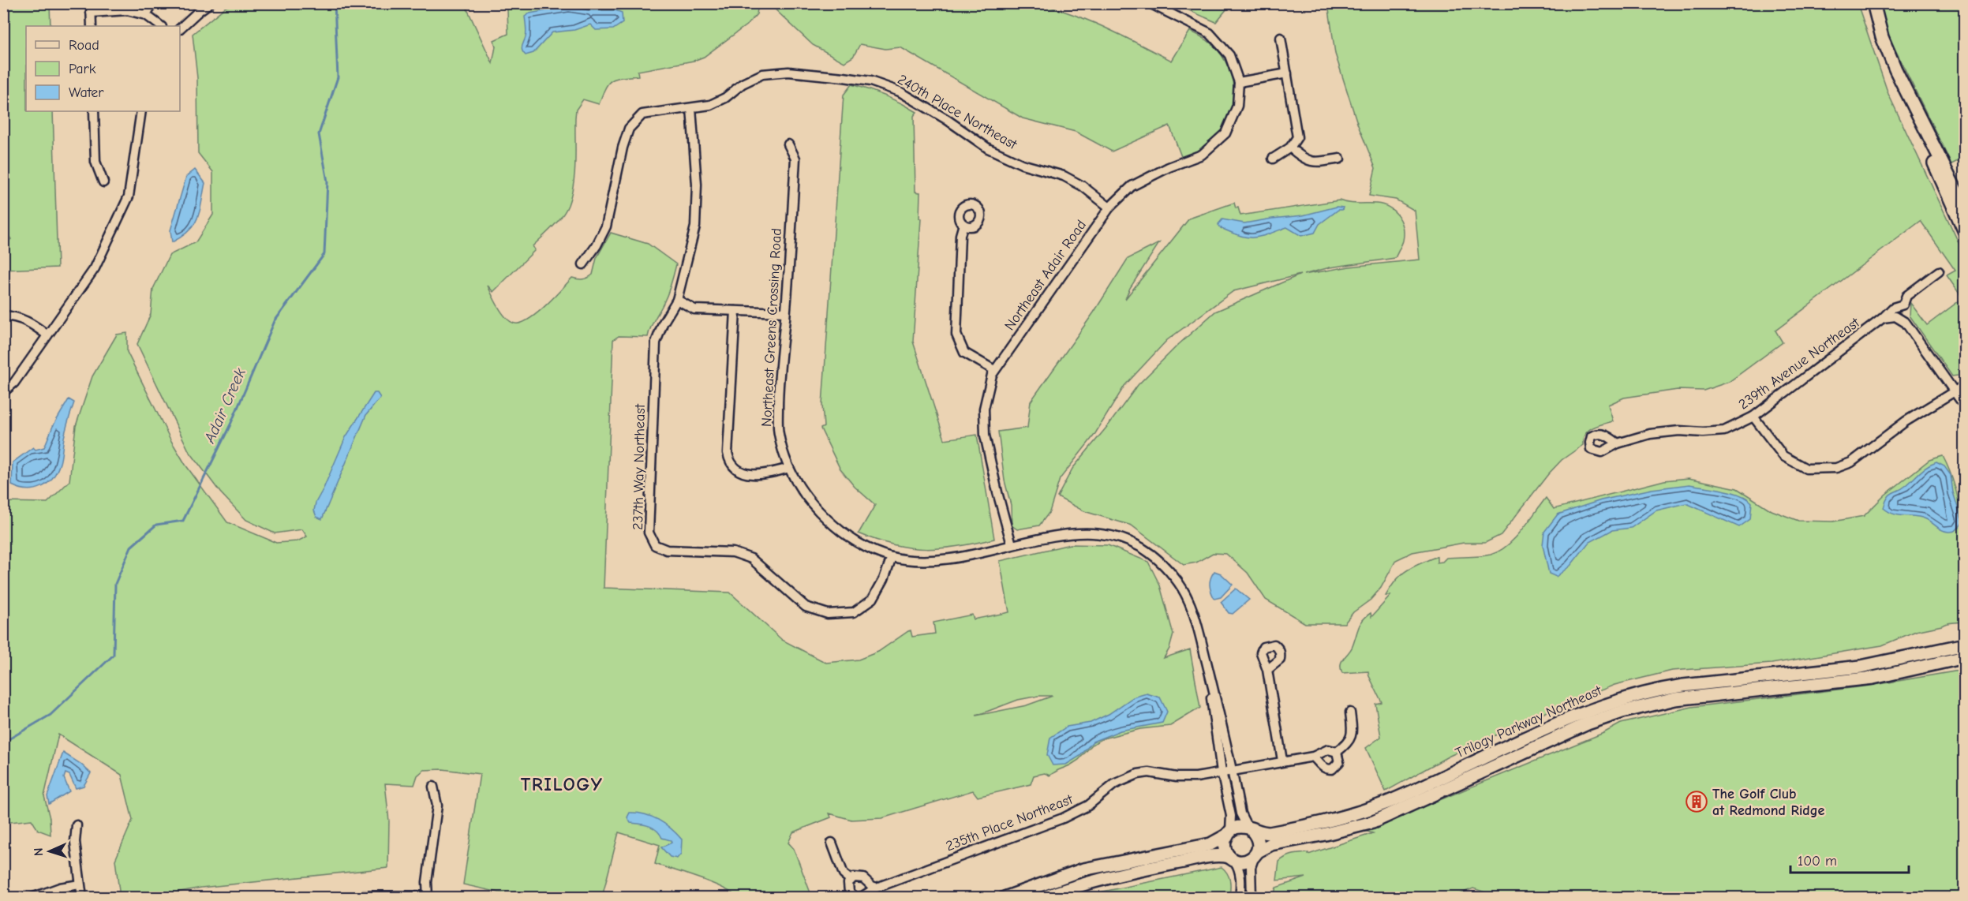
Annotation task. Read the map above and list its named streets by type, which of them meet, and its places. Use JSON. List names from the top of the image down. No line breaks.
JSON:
{"streets":{"street":["240th Place Northeast","Northeast Adair Road","Northeast Greens Crossing Road","239th Avenue Northeast","237th Way Northeast","Trilogy Parkway Northeast","235th Place Northeast"]},"crossings":[["240th Place Northeast","Northeast Adair Road"],["240th Place Northeast","237th Way Northeast"],["Northeast Adair Road","Northeast Greens Crossing Road"],["Northeast Greens Crossing Road","237th Way Northeast"],["Northeast Greens Crossing Road","Trilogy Parkway Northeast"],["Northeast Greens Crossing Road","235th Place Northeast"]],"districts":["TRILOGY"],"water":["Adair Creek"],"places":{"building":["The Golf Club at Redmond Ridge"]},"legend":["Road","Park","Water"],"scale_bar":"100 m","north":"left"}
